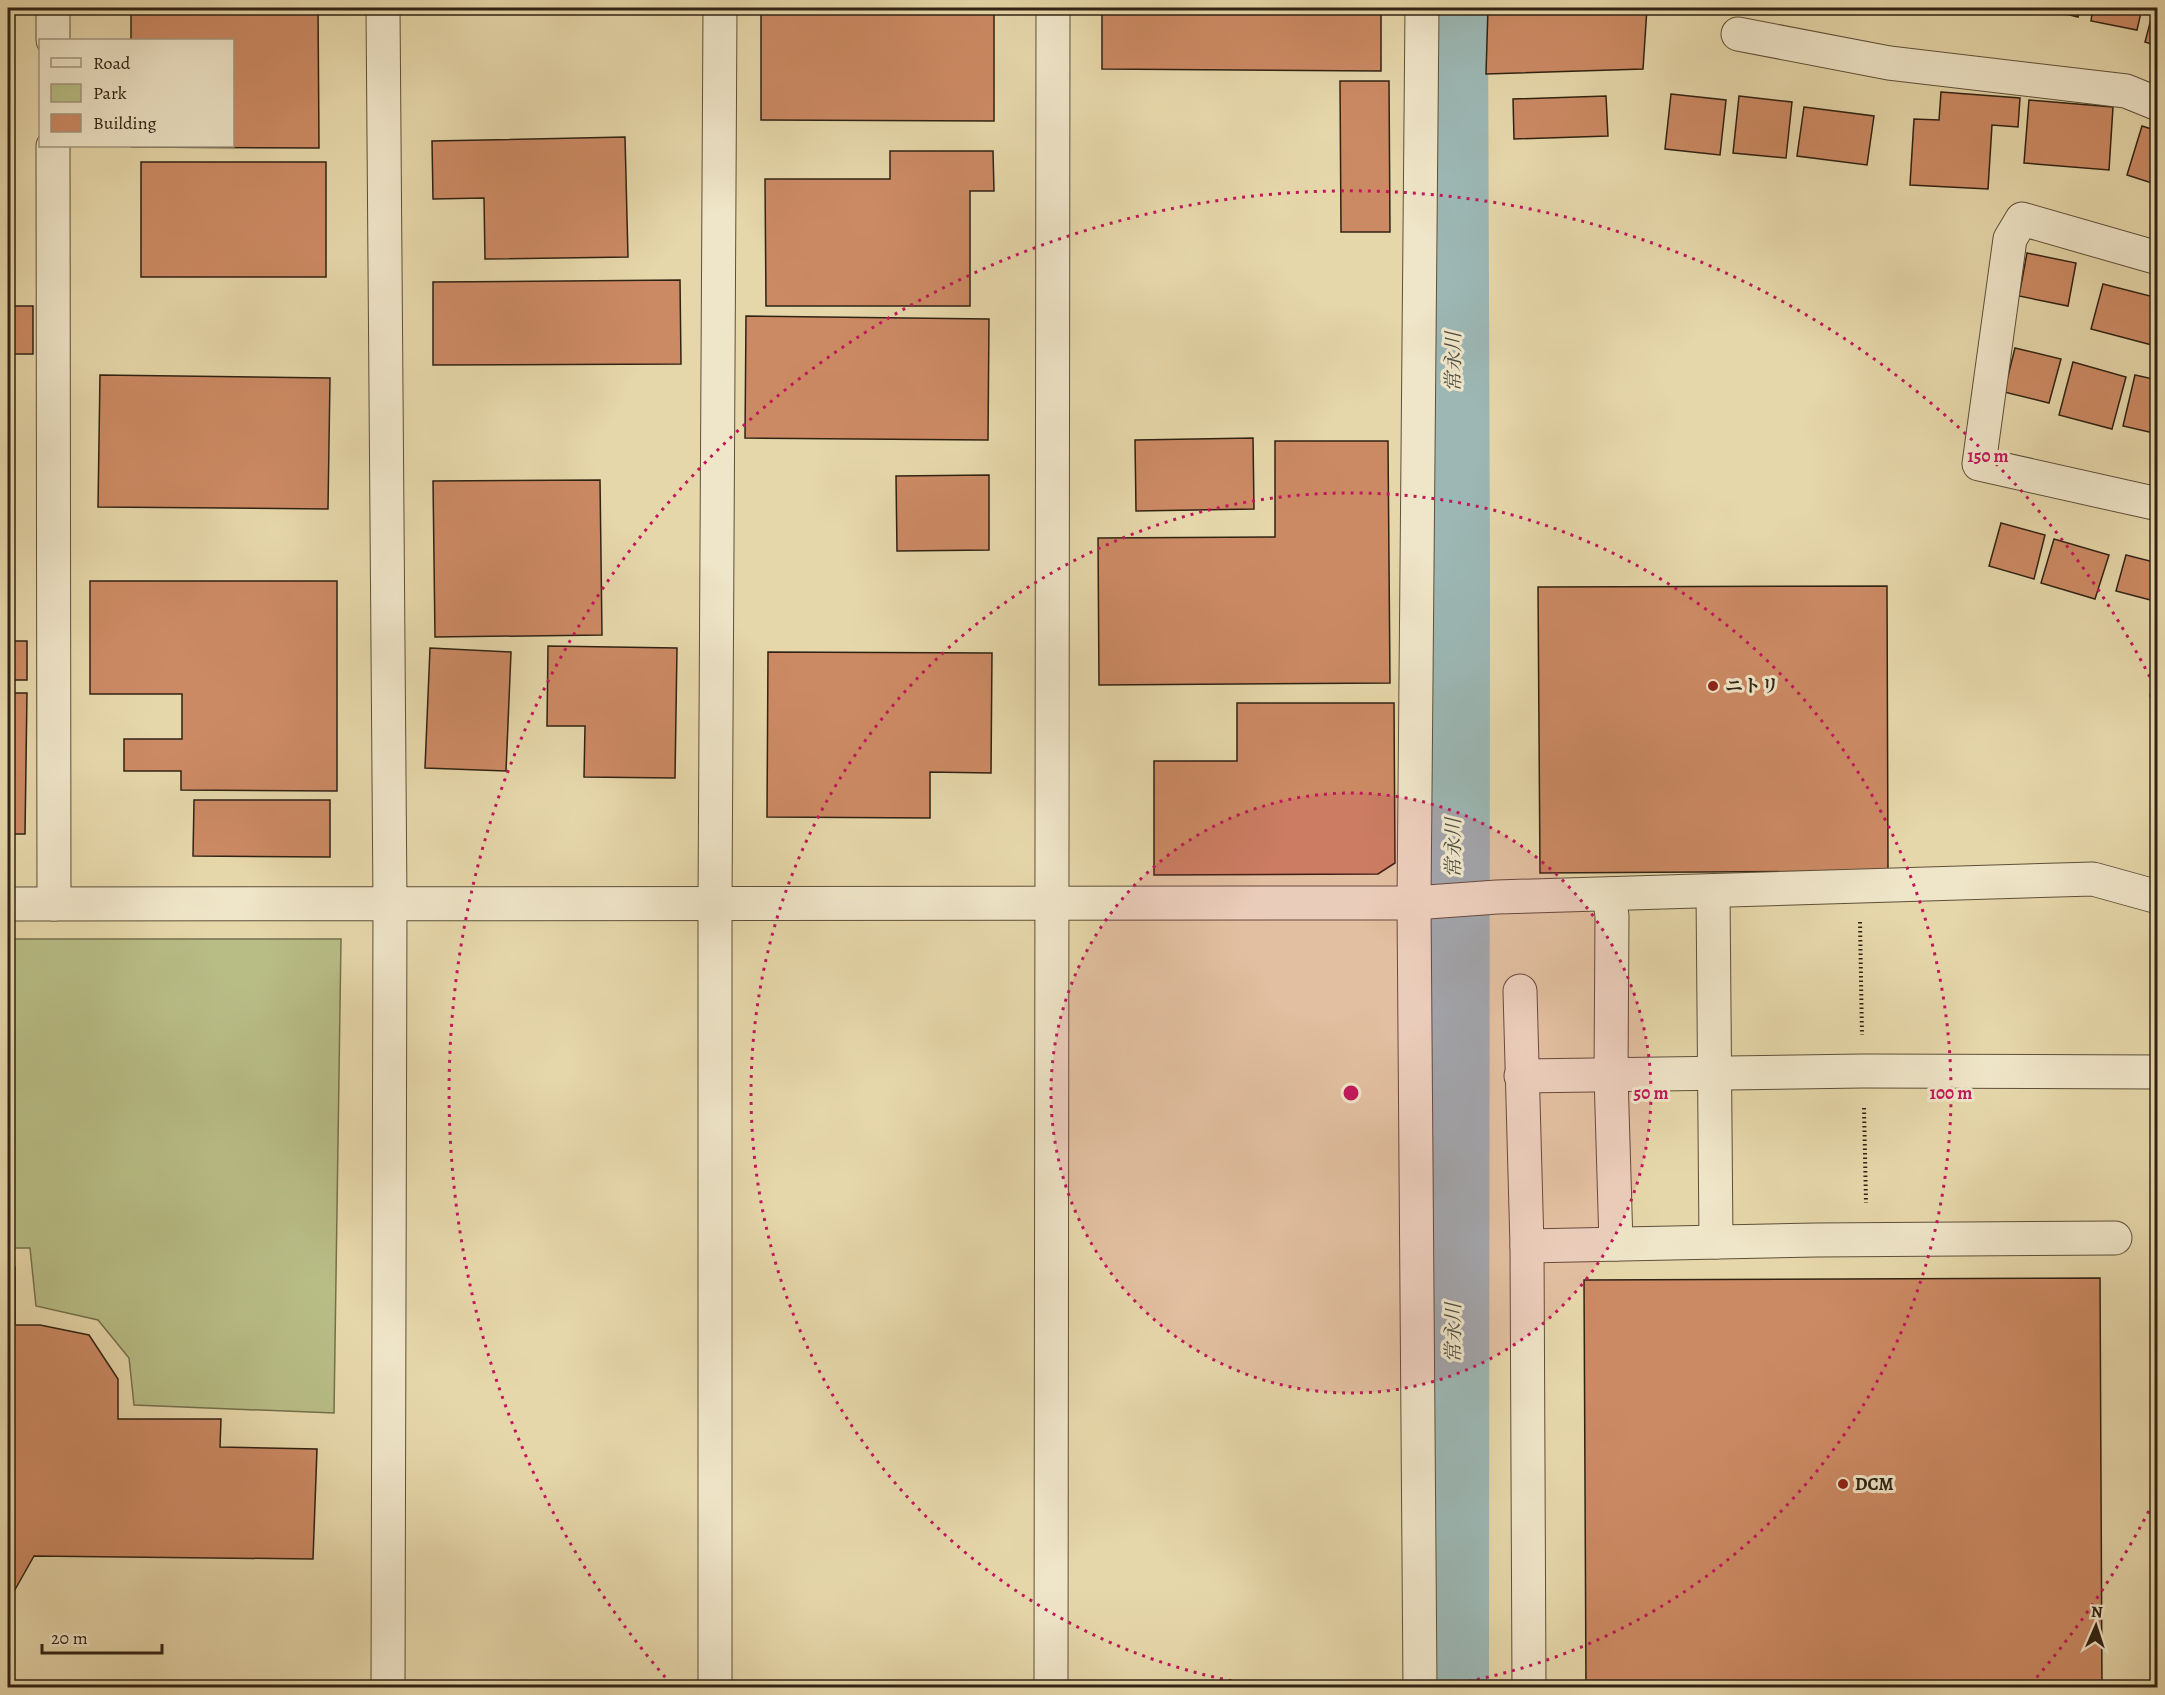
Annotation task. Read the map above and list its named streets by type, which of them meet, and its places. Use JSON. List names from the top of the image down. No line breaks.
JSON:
{"water":["常永川"],"places":["ニトリ","DCM"],"legend":["Road","Park","Building"],"scale_bar":"20 m","north":"top","rings":["150 m","50 m","100 m"]}
